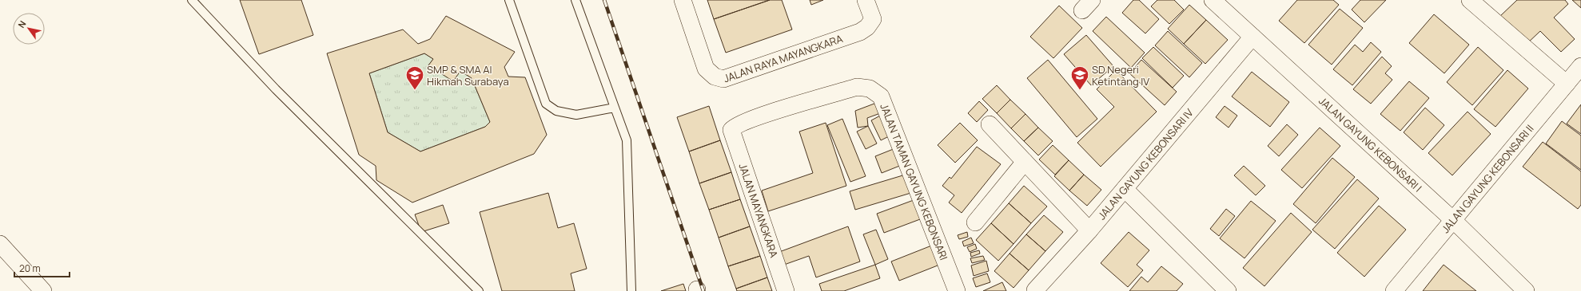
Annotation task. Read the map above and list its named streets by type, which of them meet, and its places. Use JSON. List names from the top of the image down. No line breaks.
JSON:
{"streets":{"street":["JALAN RAYA MAYANGKARA","JALAN GAYUNG KEBONSARI I","JALAN GAYUNG KEBONSARI IV","JALAN GAYUNG KEBONSARI II","JALAN TAMAN GAYUNG KEBONSARI","JALAN MAYANGKARA"]},"crossings":[["JALAN GAYUNG KEBONSARI I","JALAN GAYUNG KEBONSARI IV"],["JALAN GAYUNG KEBONSARI I","JALAN GAYUNG KEBONSARI II"],["JALAN TAMAN GAYUNG KEBONSARI","JALAN MAYANGKARA"]],"places":{"school or university":["SMP & SMA Al Hikmah Surabaya","SD Negeri Ketintang IV"]},"scale_bar":"20 m","north":"top left"}
